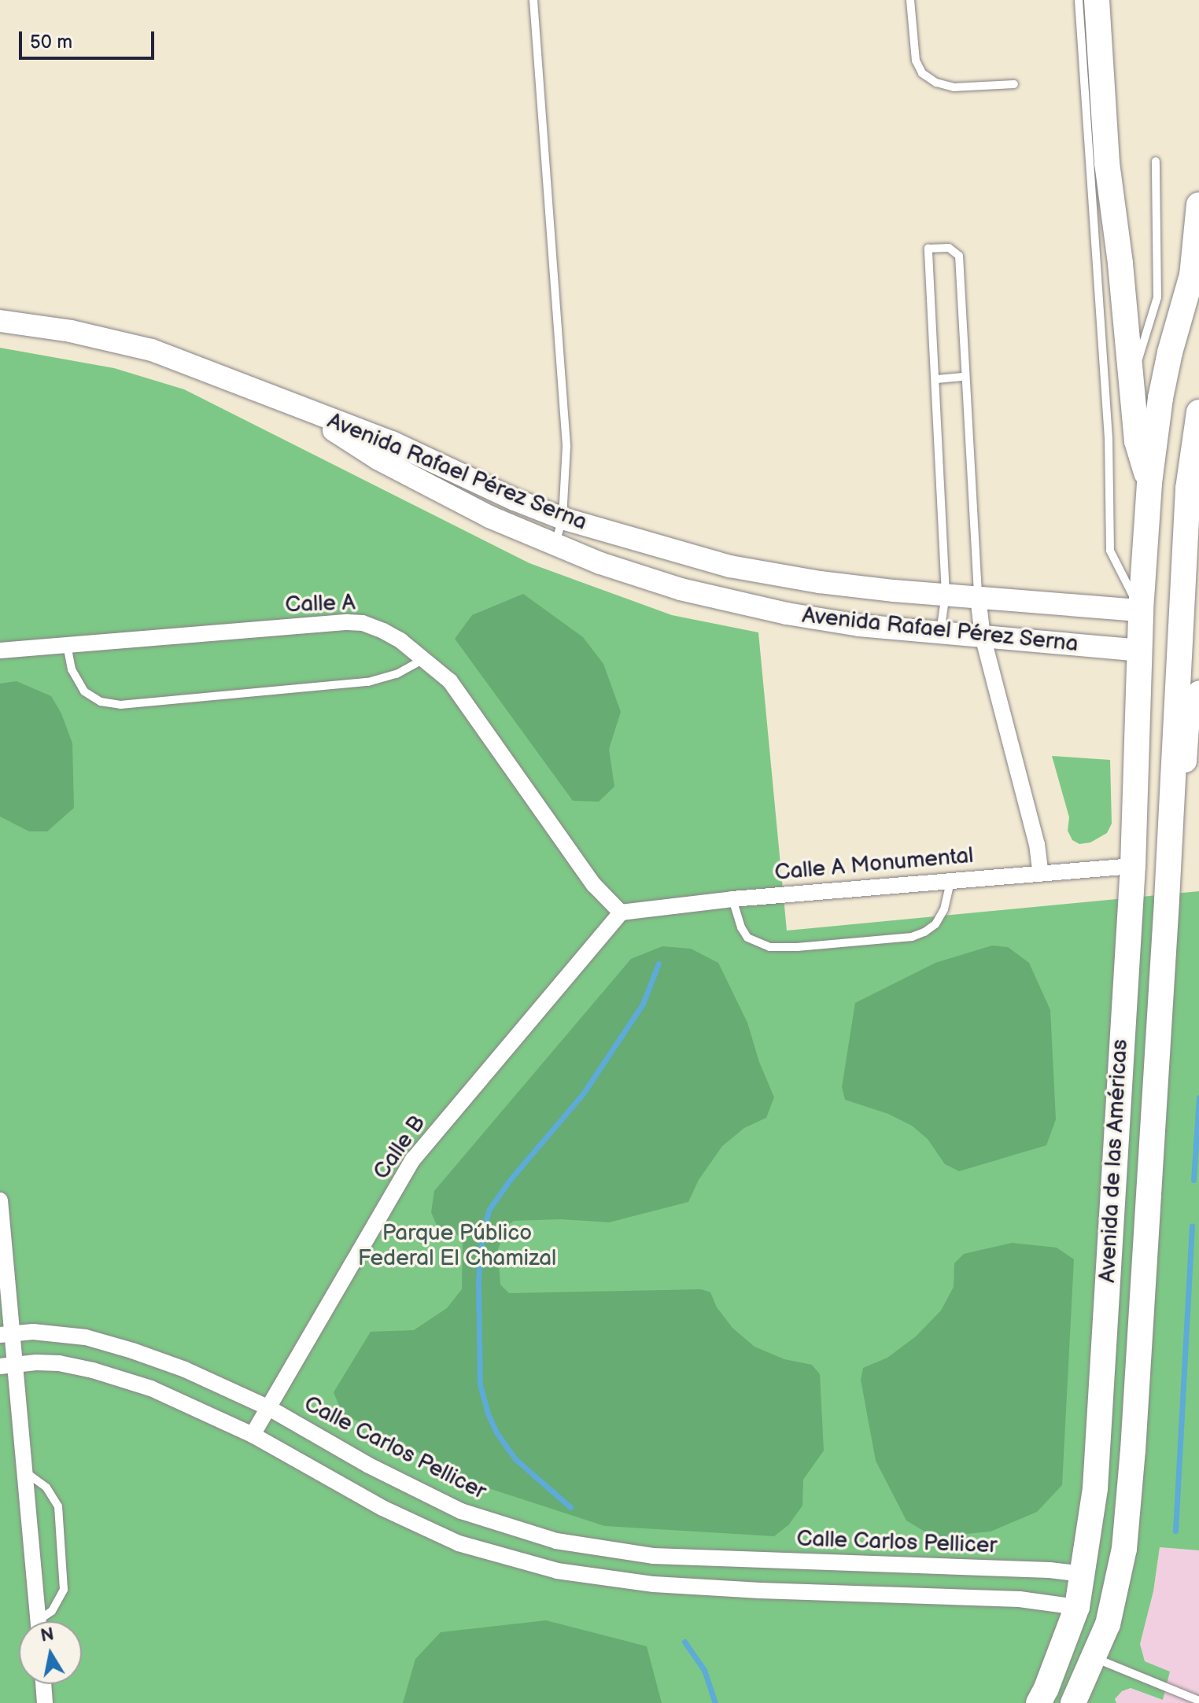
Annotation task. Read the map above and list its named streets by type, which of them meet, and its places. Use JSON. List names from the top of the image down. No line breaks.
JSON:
{"streets":{"highway":["Avenida de las Américas"],"main road":["Avenida Rafael Pérez Serna"],"street":["Calle A","Calle A Monumental","Calle B","Calle Carlos Pellicer"]},"crossings":[["Avenida Rafael Pérez Serna","Avenida de las Américas"],["Calle A","Calle A Monumental"],["Calle A","Calle B"],["Calle A Monumental","Calle B"],["Calle A Monumental","Avenida de las Américas"],["Calle B","Calle Carlos Pellicer"],["Avenida de las Américas","Calle Carlos Pellicer"]],"parks":["Parque Público Federal El Chamizal"],"scale_bar":"50 m","north":"top"}
